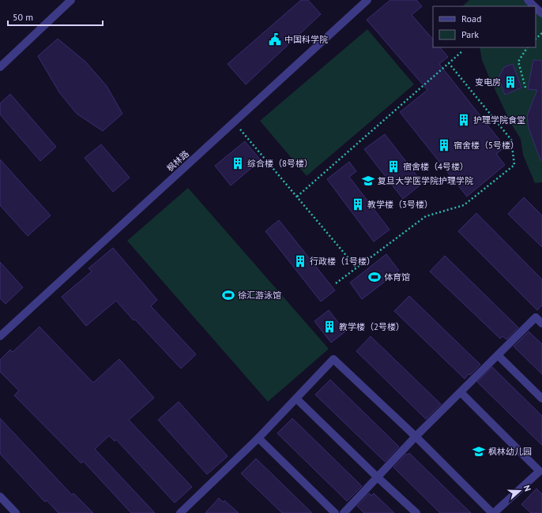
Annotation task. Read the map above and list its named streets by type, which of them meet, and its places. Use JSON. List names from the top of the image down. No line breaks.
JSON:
{"streets":{"street":["枫林路"]},"places":{"public building":["中国科学院"],"building":["变电房","护理学院食堂","宿舍楼（5号楼）","综合楼（8号楼）","宿舍楼（4号楼）","教学楼（3号楼）","行政楼（1号楼）","教学楼（2号楼）"],"school or university":["复旦大学医学院护理学院","枫林幼儿园"],"sports":["体育馆","徐汇游泳馆"]},"legend":["Road","Park"],"scale_bar":"50 m","north":"right"}
